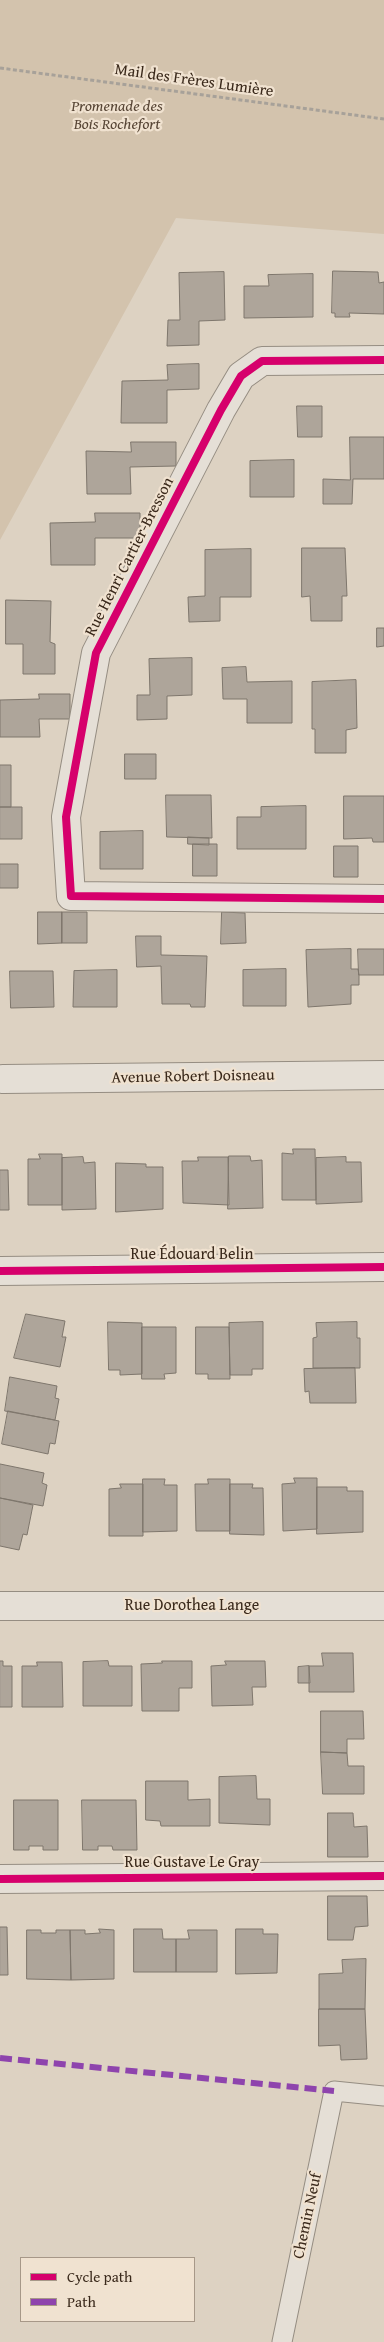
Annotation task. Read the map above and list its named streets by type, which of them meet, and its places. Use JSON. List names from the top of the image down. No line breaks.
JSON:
{"streets":{"street":["Rue Henri Cartier-Bresson","Avenue Robert Doisneau","Rue Édouard Belin","Rue Dorothea Lange","Rue Gustave Le Gray"],"lane":["Chemin Neuf"],"path":["Mail des Frères Lumière"]},"parks":["Promenade des Bois Rochefort"],"legend":["Cycle path","Path"]}
